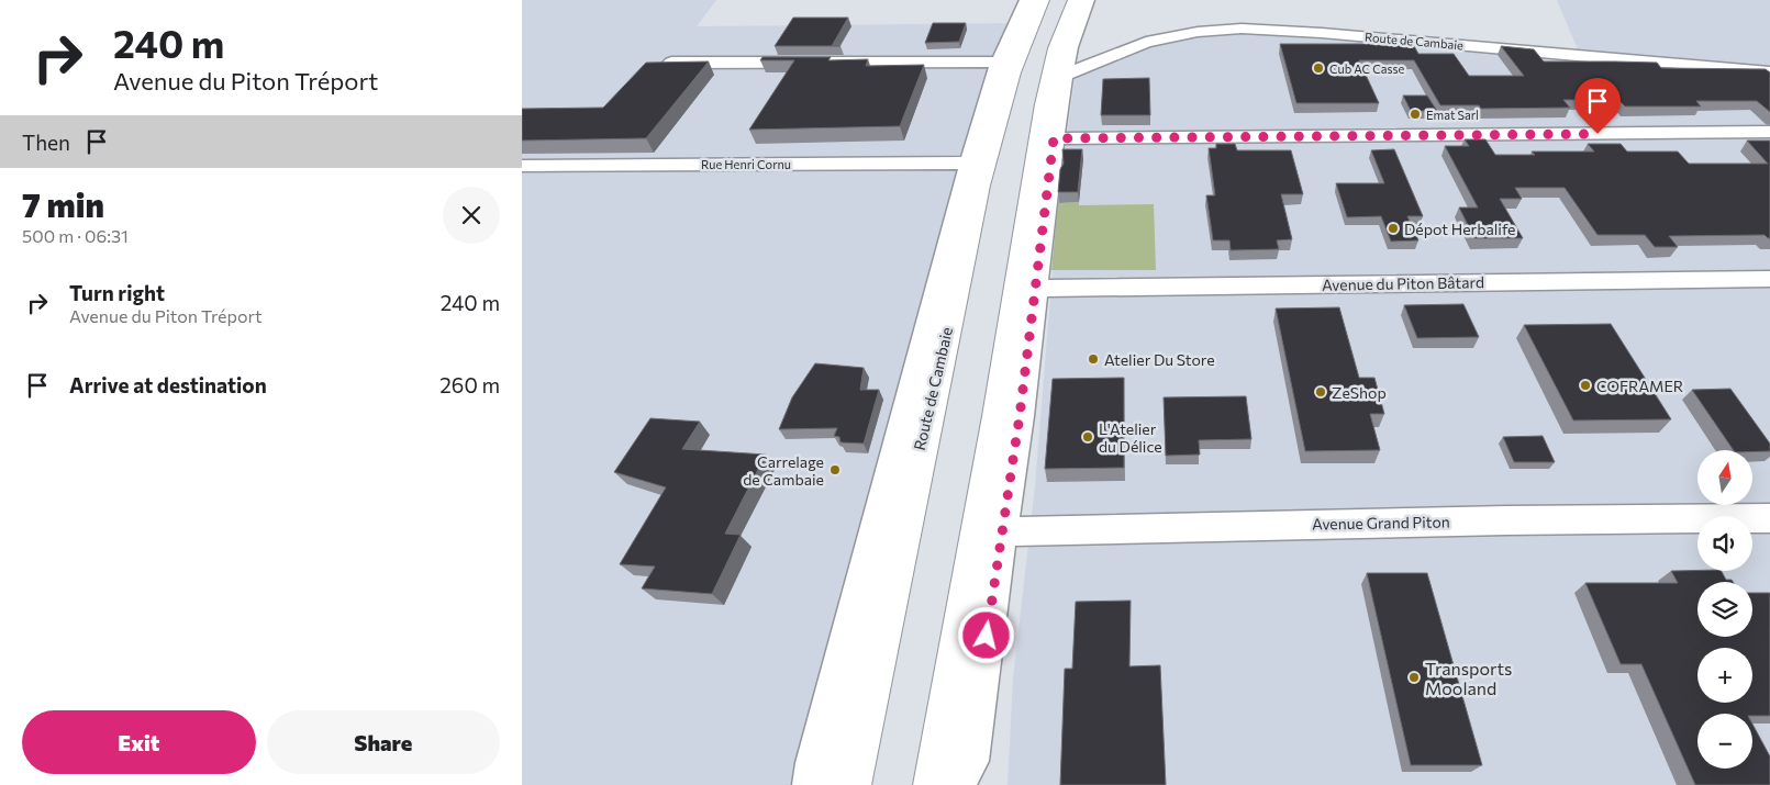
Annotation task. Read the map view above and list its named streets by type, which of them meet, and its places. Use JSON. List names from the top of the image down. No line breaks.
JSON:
{"streets":{"main road":["Route de Cambaie"],"street":["Rue Henri Cornu","Avenue du Piton Bâtard","Avenue Grand Piton"]},"places":["Cub AC Casse","Emat Sarl","Dépot Herbalife","Atelier Du Store","COFRAMER","ZeShop","L'Atelier du Délice","Carrelage de Cambaie","Transports Mooland"],"north":"top","page":{"turn":["240 m","Avenue du Piton Tréport"],"then":"Then","heading":["7 min","500 m · 06:31"],"list":[{"name":"Turn right","note":"Avenue du Piton Tréport","value":"240 m"},{"name":"Arrive at destination","value":"260 m"}],"map_buttons":["+","−"],"buttons":["Exit","Share"]}}
